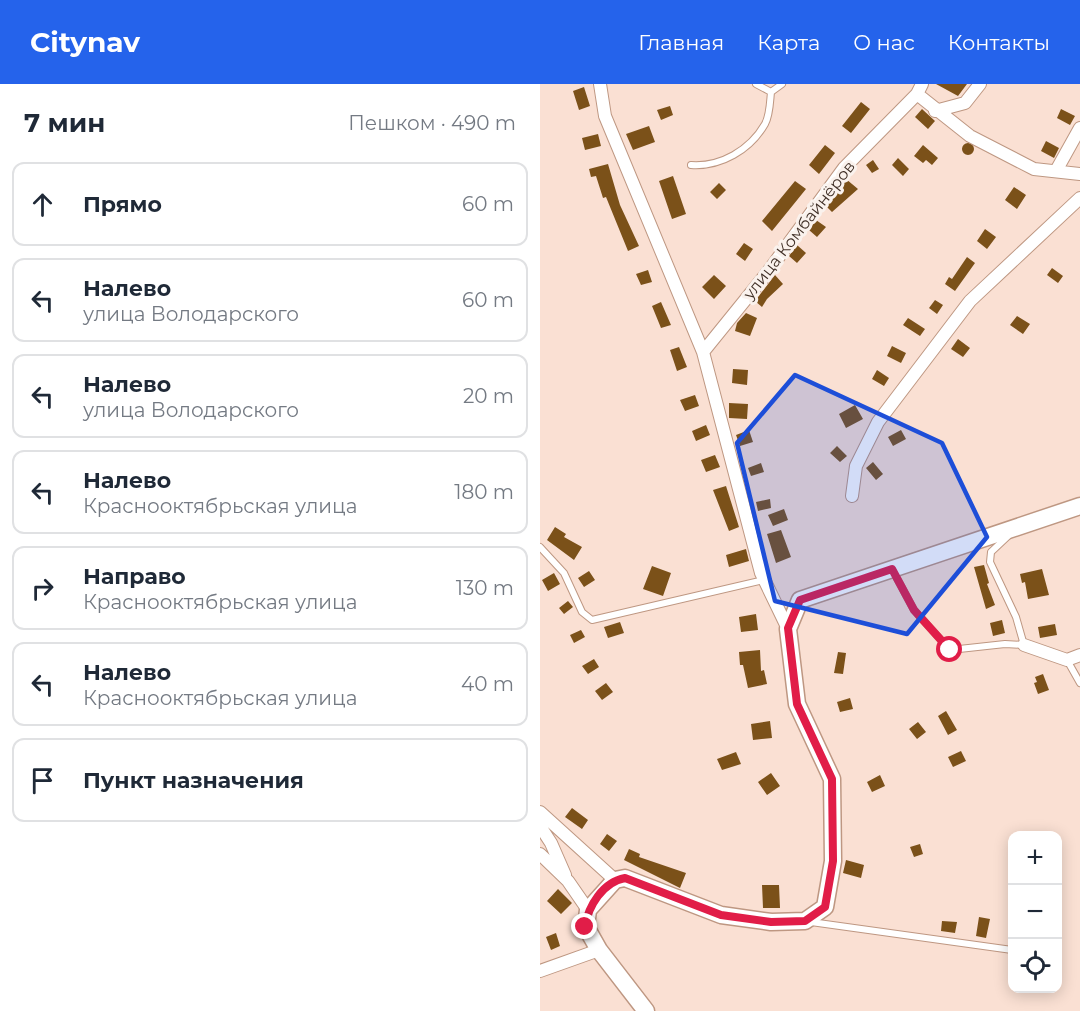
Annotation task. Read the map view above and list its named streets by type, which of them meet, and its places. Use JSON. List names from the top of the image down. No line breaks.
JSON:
{"streets":{"street":["улица Комбайнёров"]},"page":{"header":"Citynav","nav":["Главная","Карта","О нас","Контакты"],"heading":["7 мин","Пешком · 490 m"],"list":[["Прямо","60 m"],["Налево","улица Володарского","60 m"],["Налево","улица Володарского","20 m"],["Налево","Краснооктябрьская улица","180 m"],["Направо","Краснооктябрьская улица","130 m"],["Налево","Краснооктябрьская улица","40 m"],"Пункт назначения"],"map_buttons":["+","−"]}}
